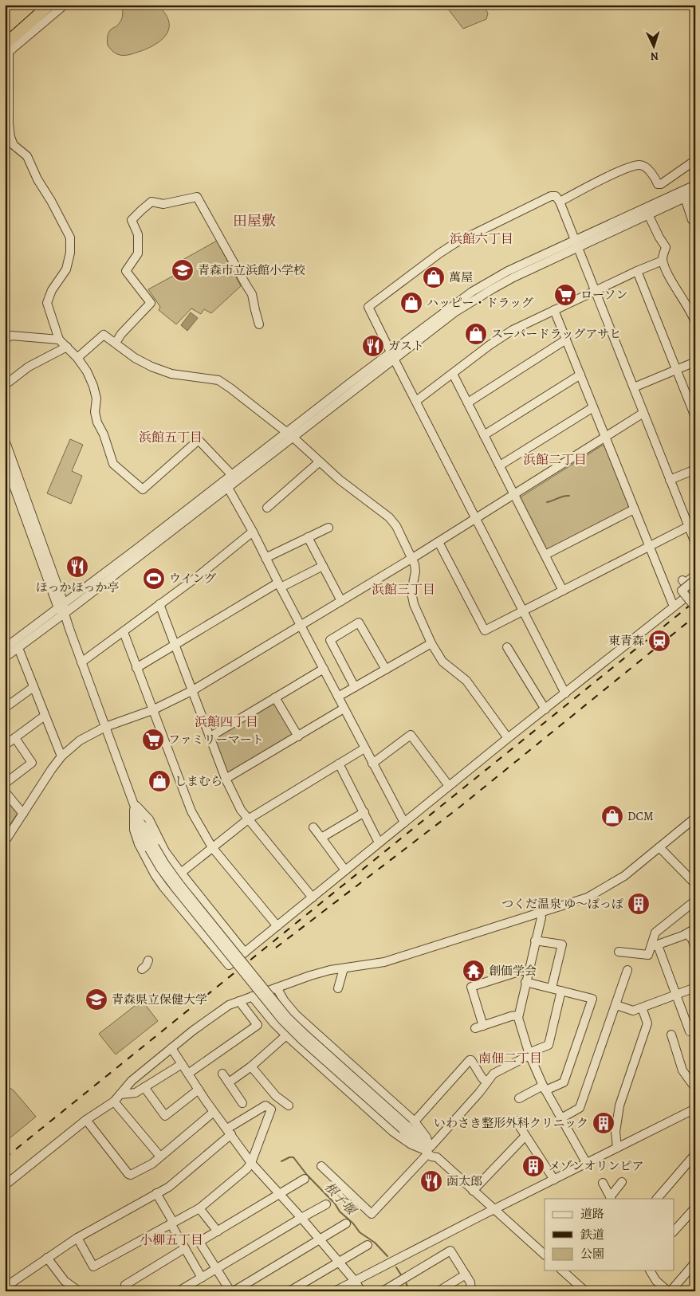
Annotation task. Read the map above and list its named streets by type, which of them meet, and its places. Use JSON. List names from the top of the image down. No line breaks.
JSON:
{"districts":["田屋敷","浜館六丁目","浜館五丁目","浜館二丁目","浜館三丁目","浜館四丁目","南佃二丁目","小柳五丁目"],"water":["根子堰"],"places":{"school or university":["青森市立浜館小学校","青森県立保健大学"],"shop":["萬屋","ハッピー・ドラッグ","スーパードラッグアサヒ","しまむら","DCM"],"supermarket":["ローソン","ファミリーマート"],"restaurant":["ガスト","ほっかほっか亭","函太郎"],"sports":["ウイング"],"station":["東青森"],"building":["つくだ温泉 ゆ～ぽっぽ","いわさき整形外科クリニック","メゾンオリンピア"],"temple":["創価学会"]},"legend":["道路","鉄道","公園"],"north":"bottom"}
